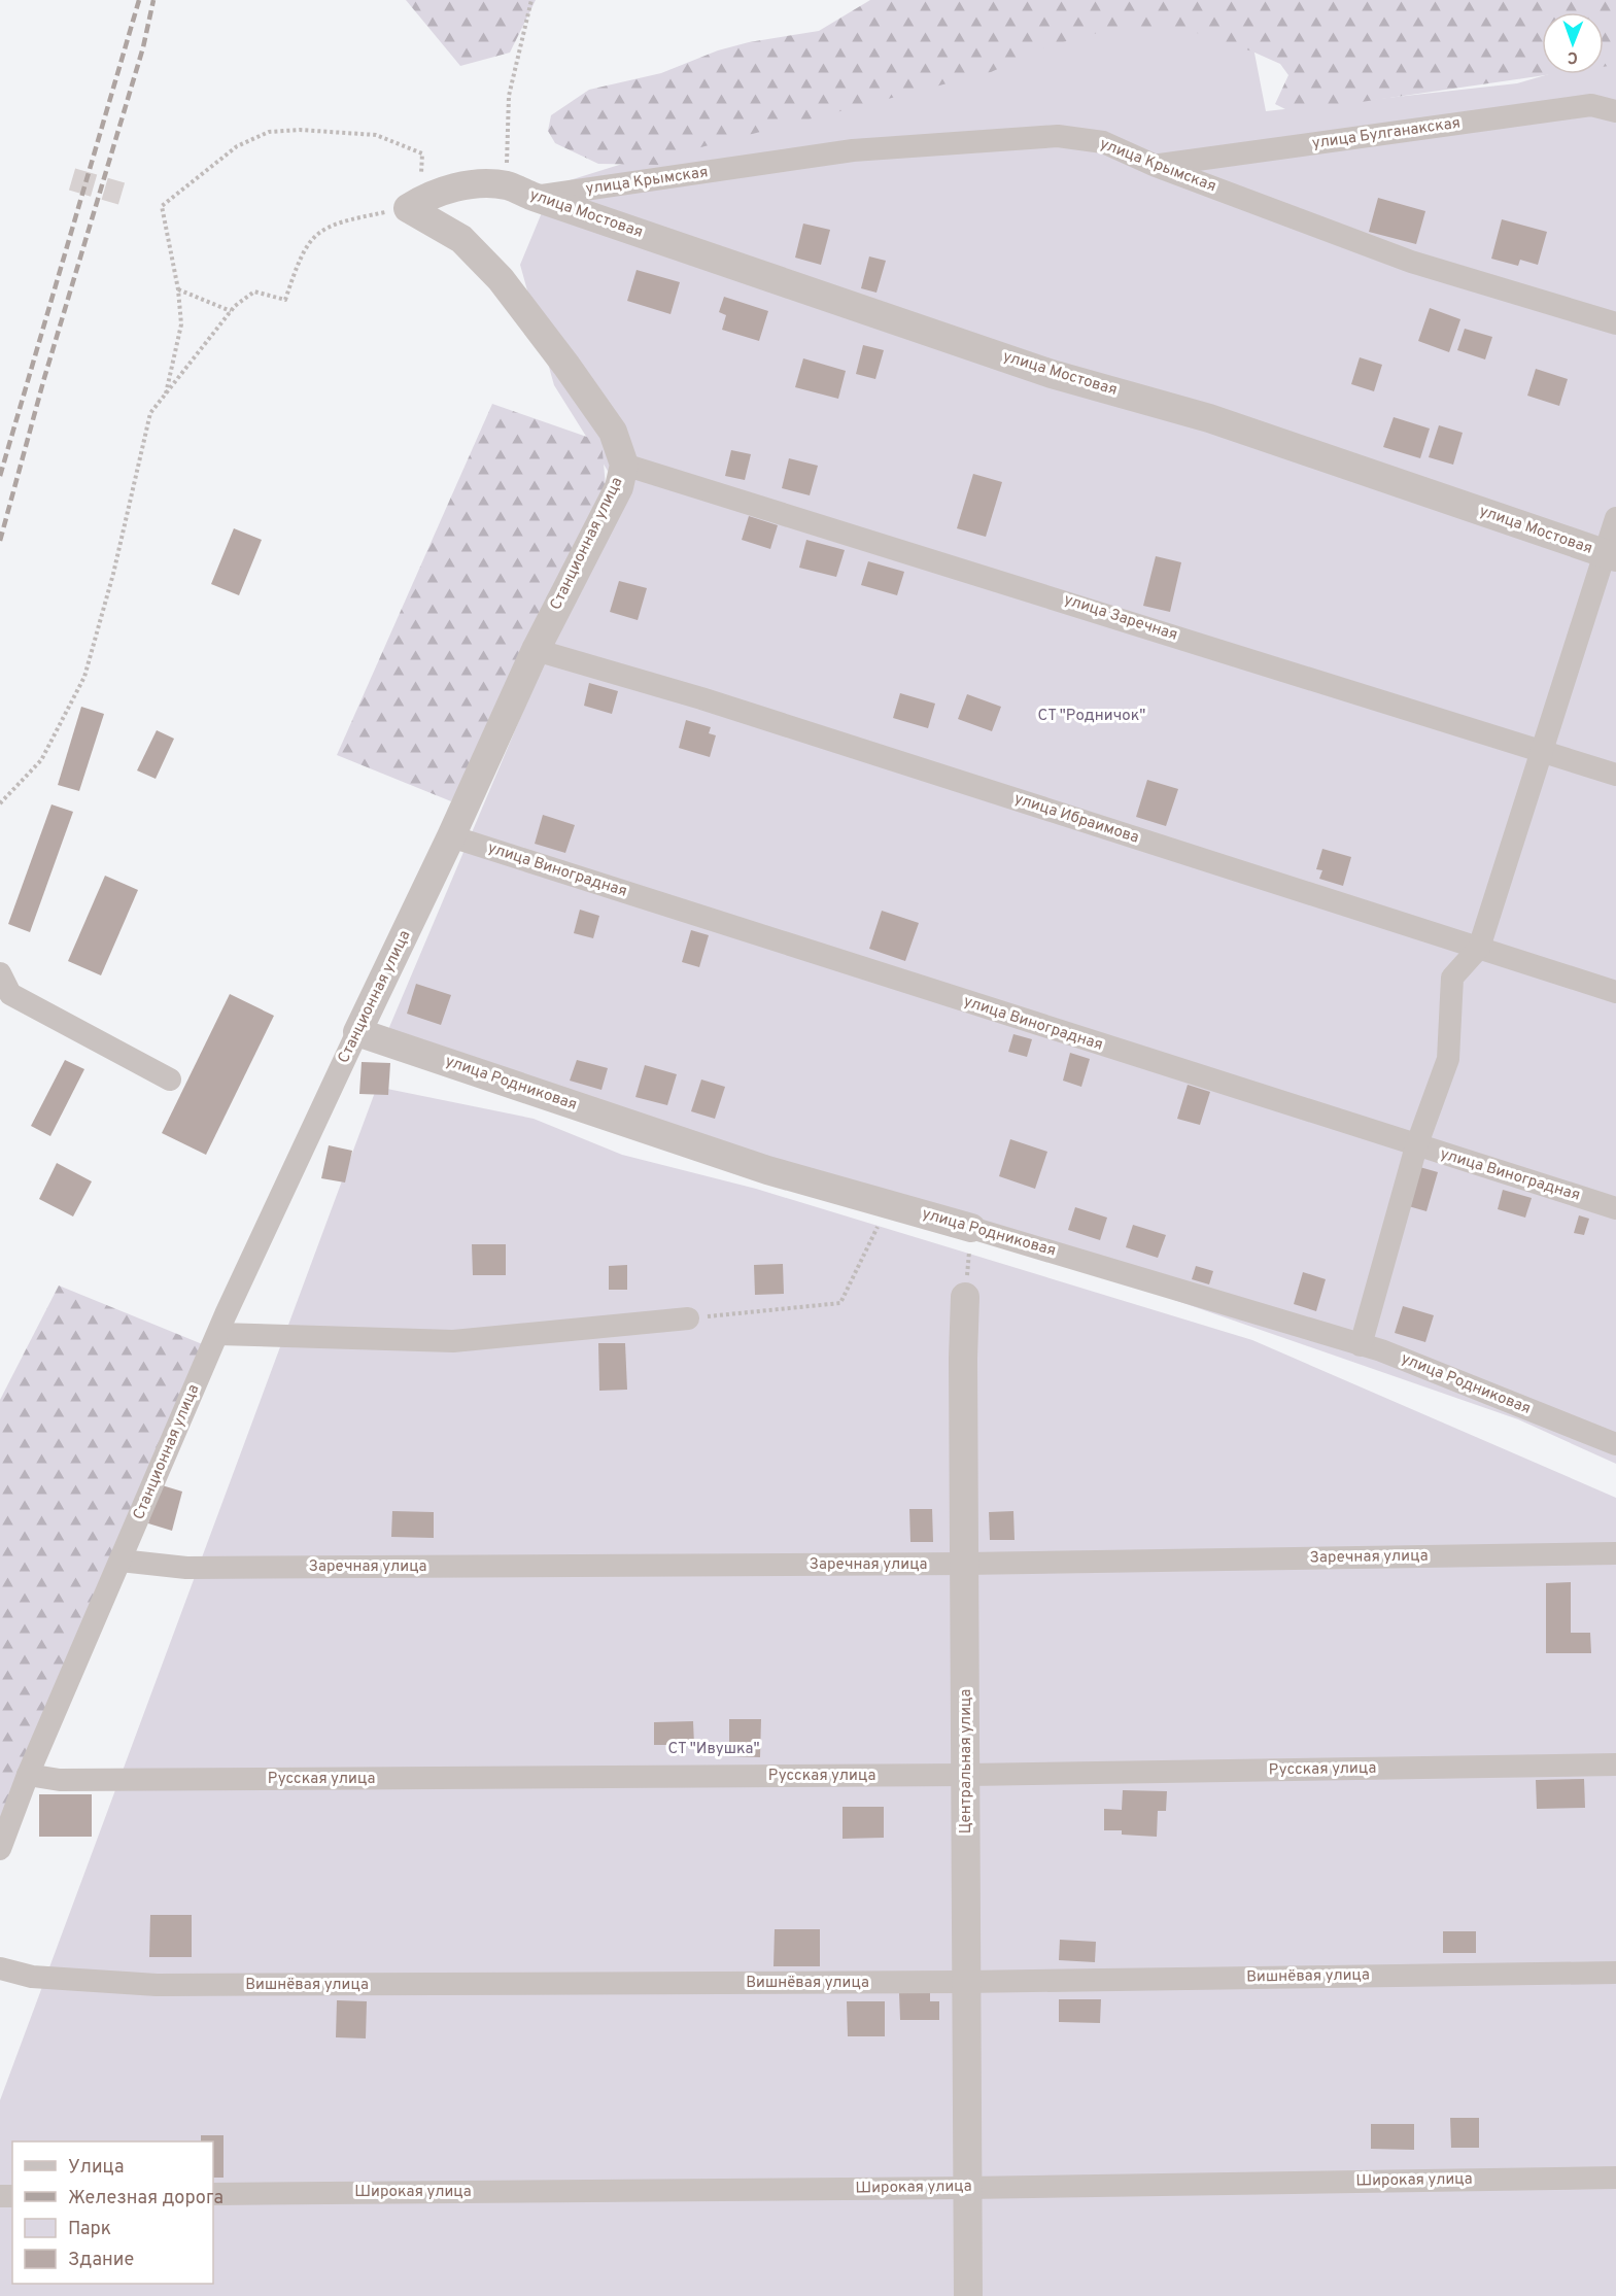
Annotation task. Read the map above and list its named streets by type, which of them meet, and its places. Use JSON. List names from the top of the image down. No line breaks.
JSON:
{"streets":{"street":["улица Булганакская","улица Крымская","улица Мостовая","Станционная улица","улица Заречная","улица Ибраимова","улица Виноградная","улица Родниковая","Заречная улица","Центральная улица","Русская улица","Вишнёвая улица","Широкая улица"]},"crossings":[["улица Булганакская","улица Крымская"],["улица Крымская","улица Мостовая"],["Станционная улица","улица Заречная"],["Станционная улица","улица Ибраимова"],["Станционная улица","улица Виноградная"],["Станционная улица","улица Родниковая"],["Станционная улица","Заречная улица"],["Станционная улица","Русская улица"],["Заречная улица","Центральная улица"],["Центральная улица","Русская улица"],["Центральная улица","Вишнёвая улица"],["Центральная улица","Широкая улица"]],"parks":["СТ \"Родничок\"","СТ \"Ивушка\""],"legend":["Улица","Железная дорога","Парк","Здание"],"north":"bottom"}
